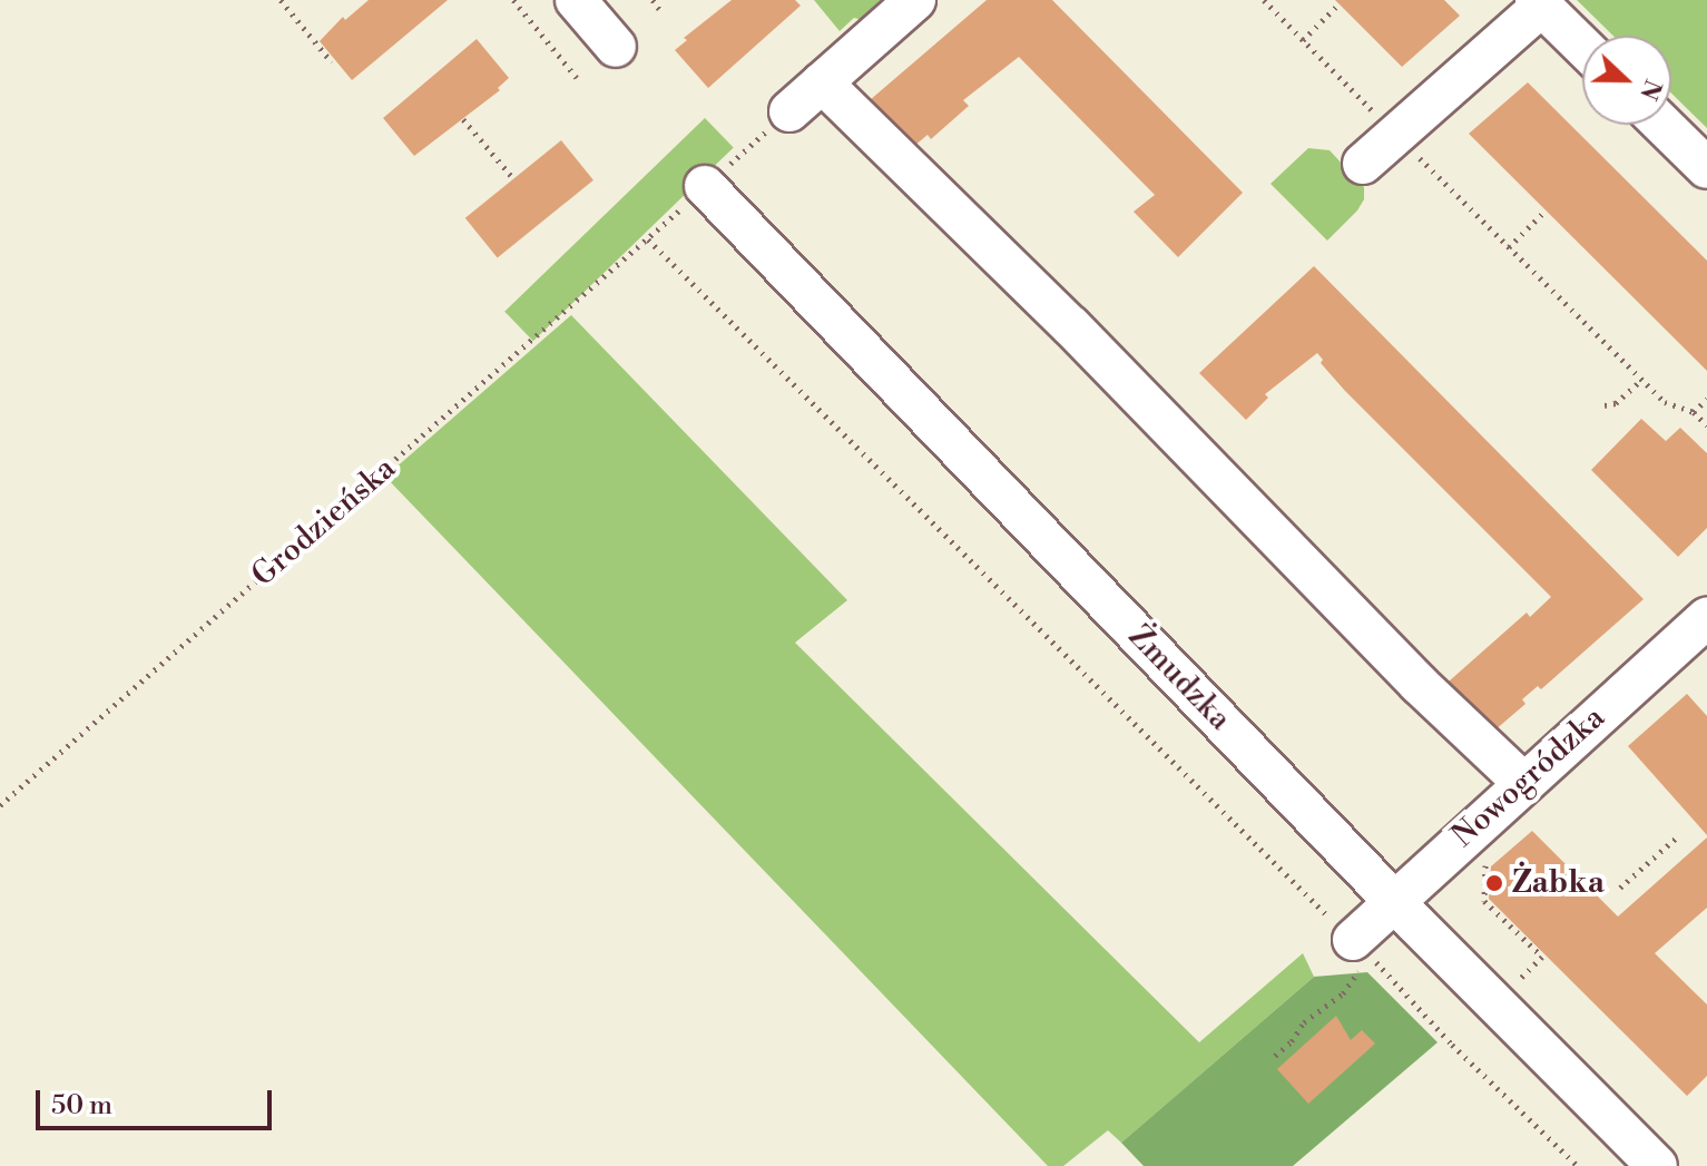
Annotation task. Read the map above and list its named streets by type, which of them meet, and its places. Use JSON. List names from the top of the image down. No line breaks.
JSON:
{"streets":{"street":["Żmudzka","Nowogródzka"],"path":["Grodzieńska"]},"crossings":[["Grodzieńska","Nowogródzka"],["Żmudzka","Nowogródzka"]],"places":["Żabka"],"scale_bar":"50 m","north":"right"}
